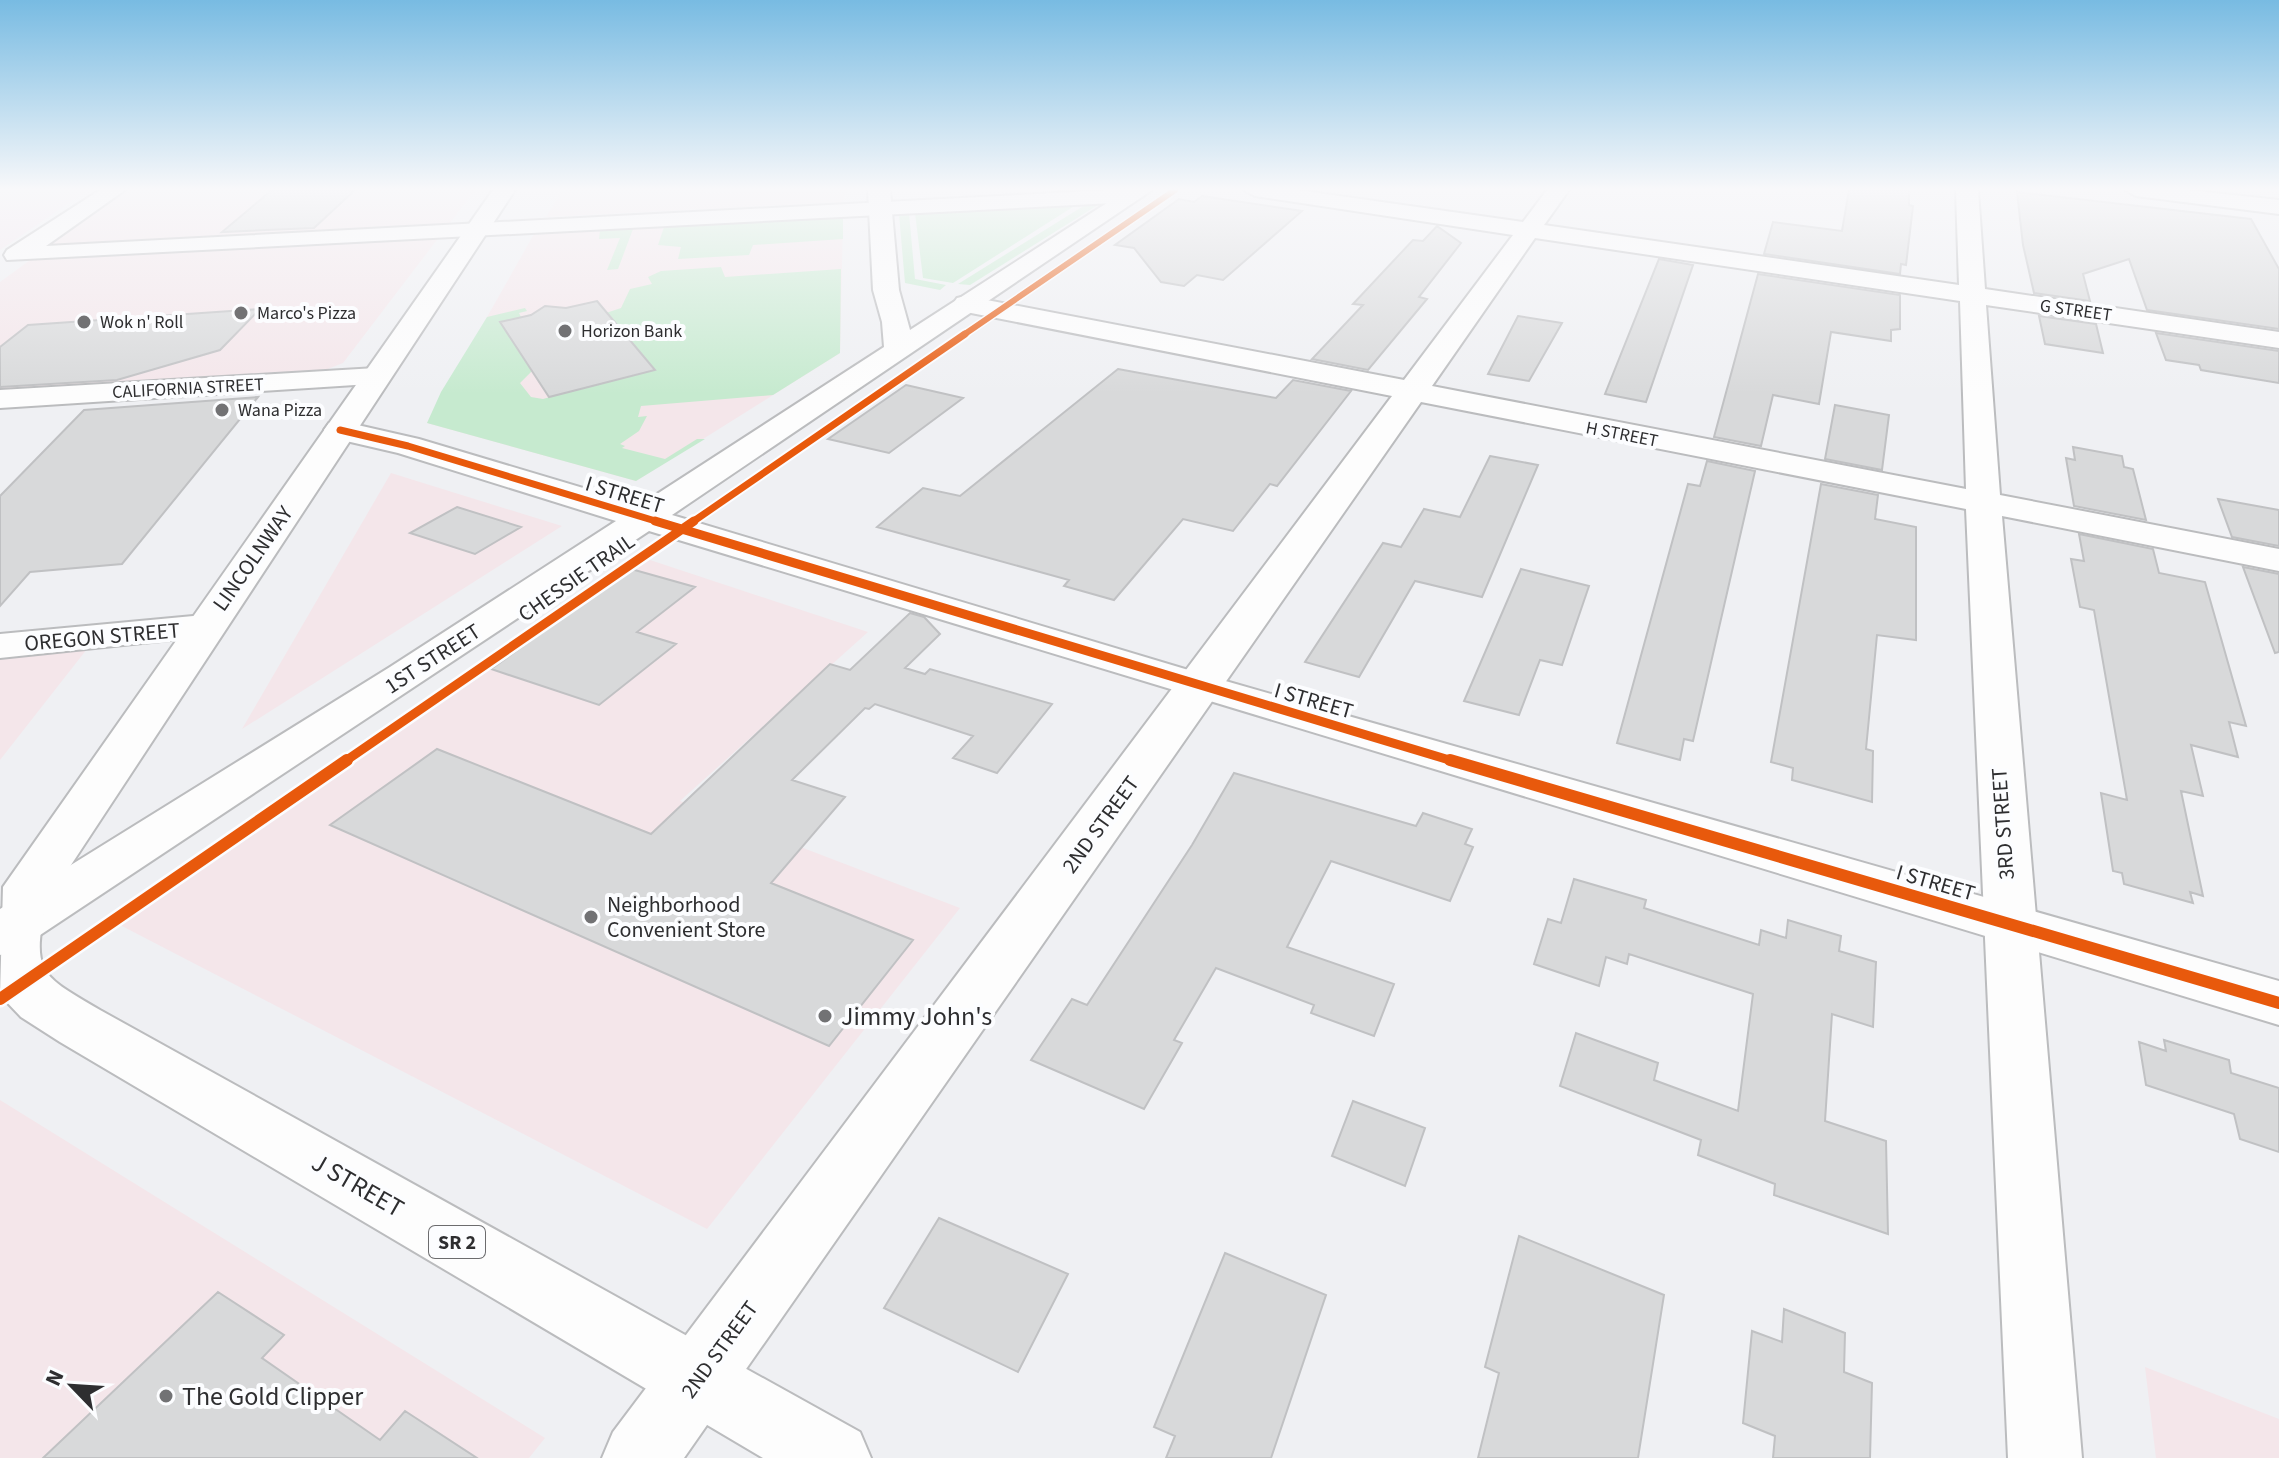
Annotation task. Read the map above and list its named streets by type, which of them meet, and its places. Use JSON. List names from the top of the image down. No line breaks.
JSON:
{"streets":{"street":["G STREET","CALIFORNIA STREET","H STREET","I STREET","LINCOLNWAY","OREGON STREET","1ST STREET","2ND STREET","3RD STREET","J STREET","SR 2"],"cycle path":["CHESSIE TRAIL"]},"crossings":[["G STREET","3RD STREET"],["CALIFORNIA STREET","LINCOLNWAY"],["H STREET","1ST STREET"],["H STREET","2ND STREET"],["H STREET","3RD STREET"],["I STREET","LINCOLNWAY"],["I STREET","1ST STREET"],["I STREET","2ND STREET"],["I STREET","3RD STREET"],["LINCOLNWAY","OREGON STREET"],["LINCOLNWAY","1ST STREET"],["LINCOLNWAY","J STREET"],["1ST STREET","J STREET"],["2ND STREET","J STREET"]],"places":["Marco's Pizza","Wok n' Roll","Horizon Bank","Wana Pizza","Neighborhood Convenient Store","Jimmy John's","The Gold Clipper"],"north":"top left"}
